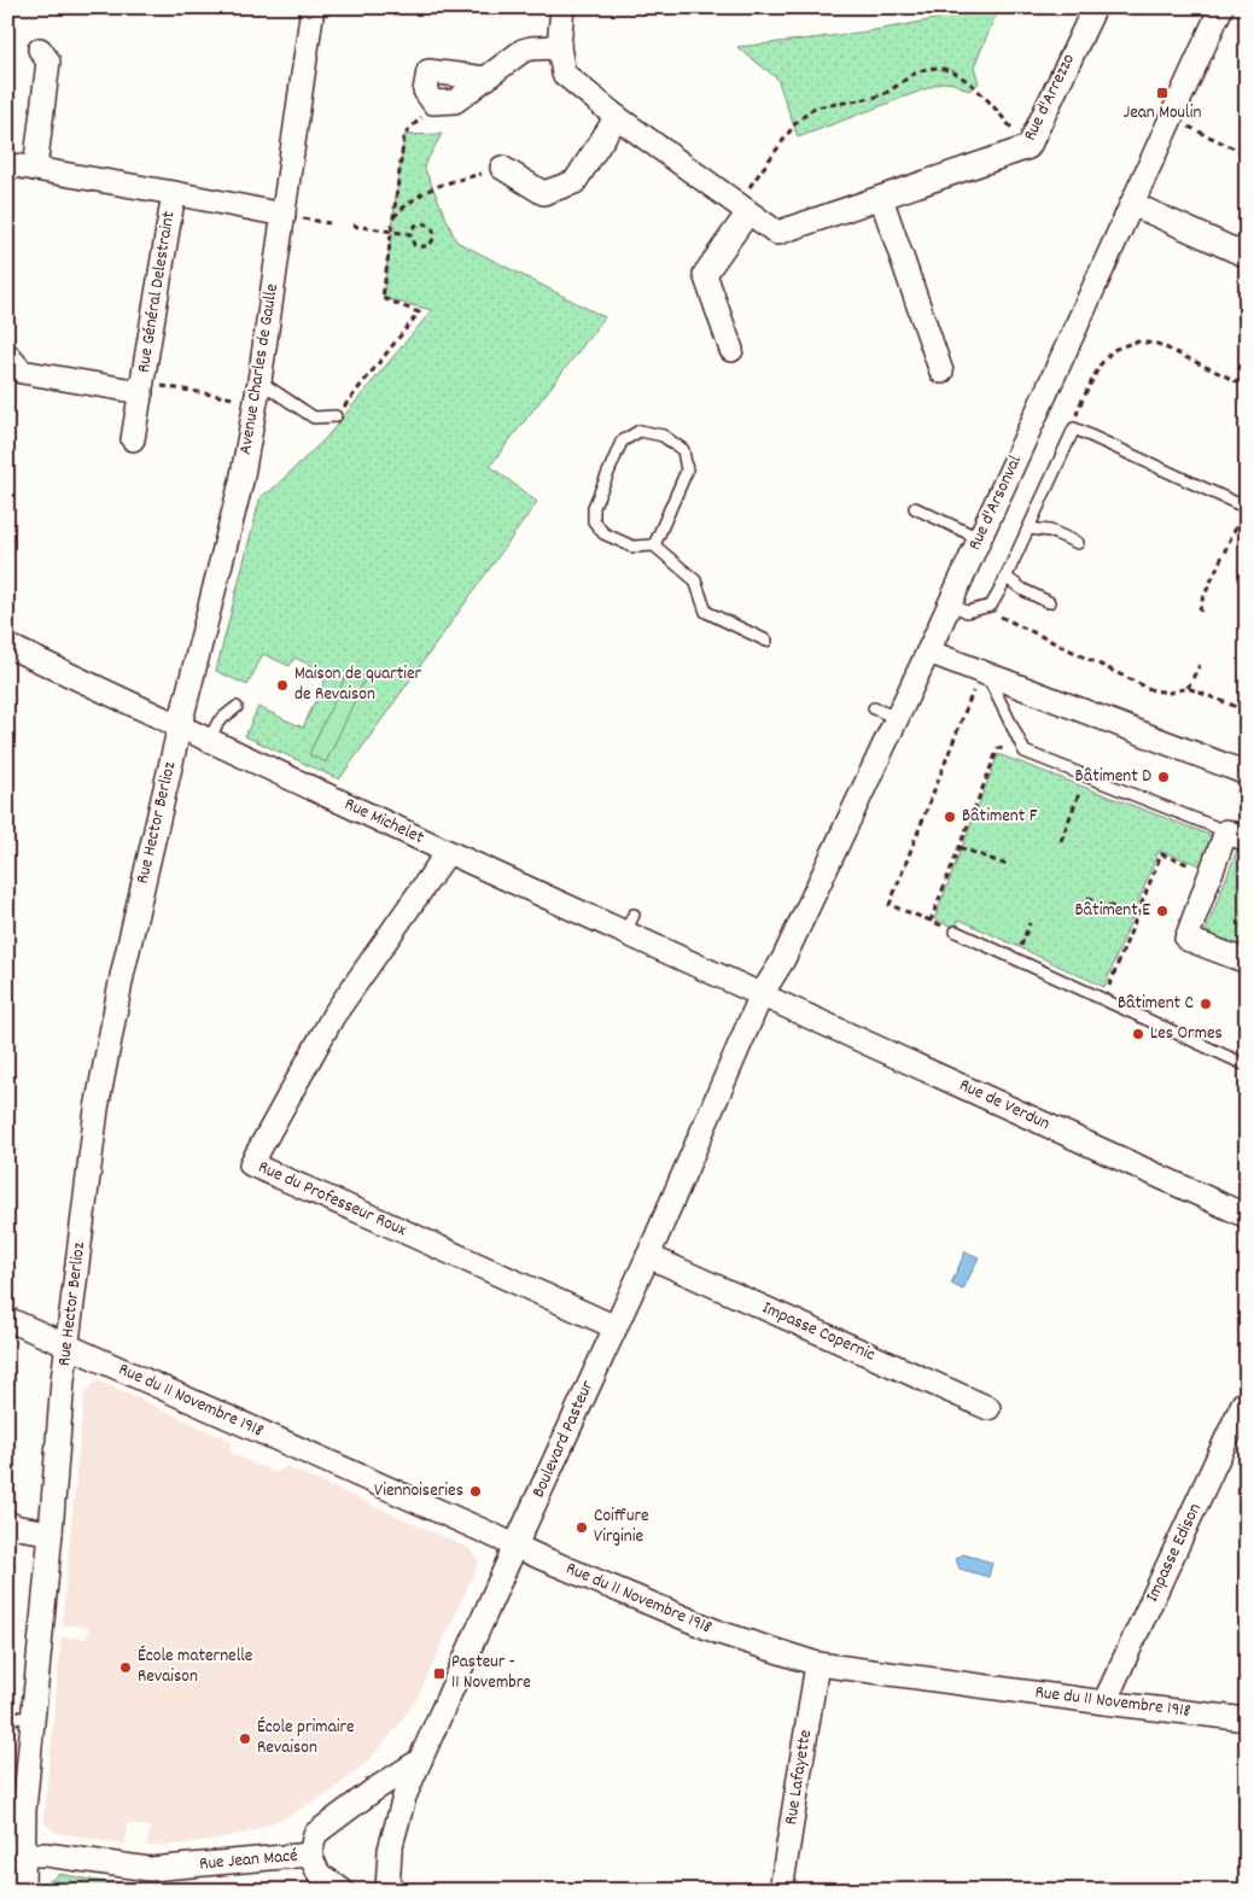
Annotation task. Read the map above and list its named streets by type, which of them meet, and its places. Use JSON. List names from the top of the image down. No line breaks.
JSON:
{"streets":{"street":["Rue d'Arrezzo","Rue Général Delestraint","Avenue Charles de Gaulle","Rue d'Arsonval","Rue Michelet","Rue Hector Berlioz","Rue de Verdun","Rue du Professeur Roux","Impasse Copernic","Rue du 11 Novembre 1918","Boulevard Pasteur","Impasse Edison","Rue Lafayette","Rue Jean Macé"]},"crossings":[["Rue Général Delestraint","Avenue Charles de Gaulle"],["Avenue Charles de Gaulle","Rue Michelet"],["Avenue Charles de Gaulle","Rue Hector Berlioz"],["Rue d'Arsonval","Rue Michelet"],["Rue d'Arsonval","Rue de Verdun"],["Rue d'Arsonval","Boulevard Pasteur"],["Rue Michelet","Rue Hector Berlioz"],["Rue Michelet","Rue de Verdun"],["Rue Michelet","Rue du Professeur Roux"],["Rue Michelet","Boulevard Pasteur"],["Rue Hector Berlioz","Rue du 11 Novembre 1918"],["Rue Hector Berlioz","Rue Jean Macé"],["Rue de Verdun","Boulevard Pasteur"],["Rue du Professeur Roux","Boulevard Pasteur"],["Impasse Copernic","Boulevard Pasteur"],["Rue du 11 Novembre 1918","Boulevard Pasteur"],["Rue du 11 Novembre 1918","Impasse Edison"],["Rue du 11 Novembre 1918","Rue Lafayette"],["Boulevard Pasteur","Rue Jean Macé"]],"places":{"transit":["Jean Moulin","Pasteur - 11 Novembre"],"other":["Maison de quartier de Revaison","Bâtiment D","Bâtiment F","Bâtiment E","Bâtiment C","Les Ormes","Viennoiseries","Coiffure Virginie","École maternelle Revaison","École primaire Revaison"]}}
